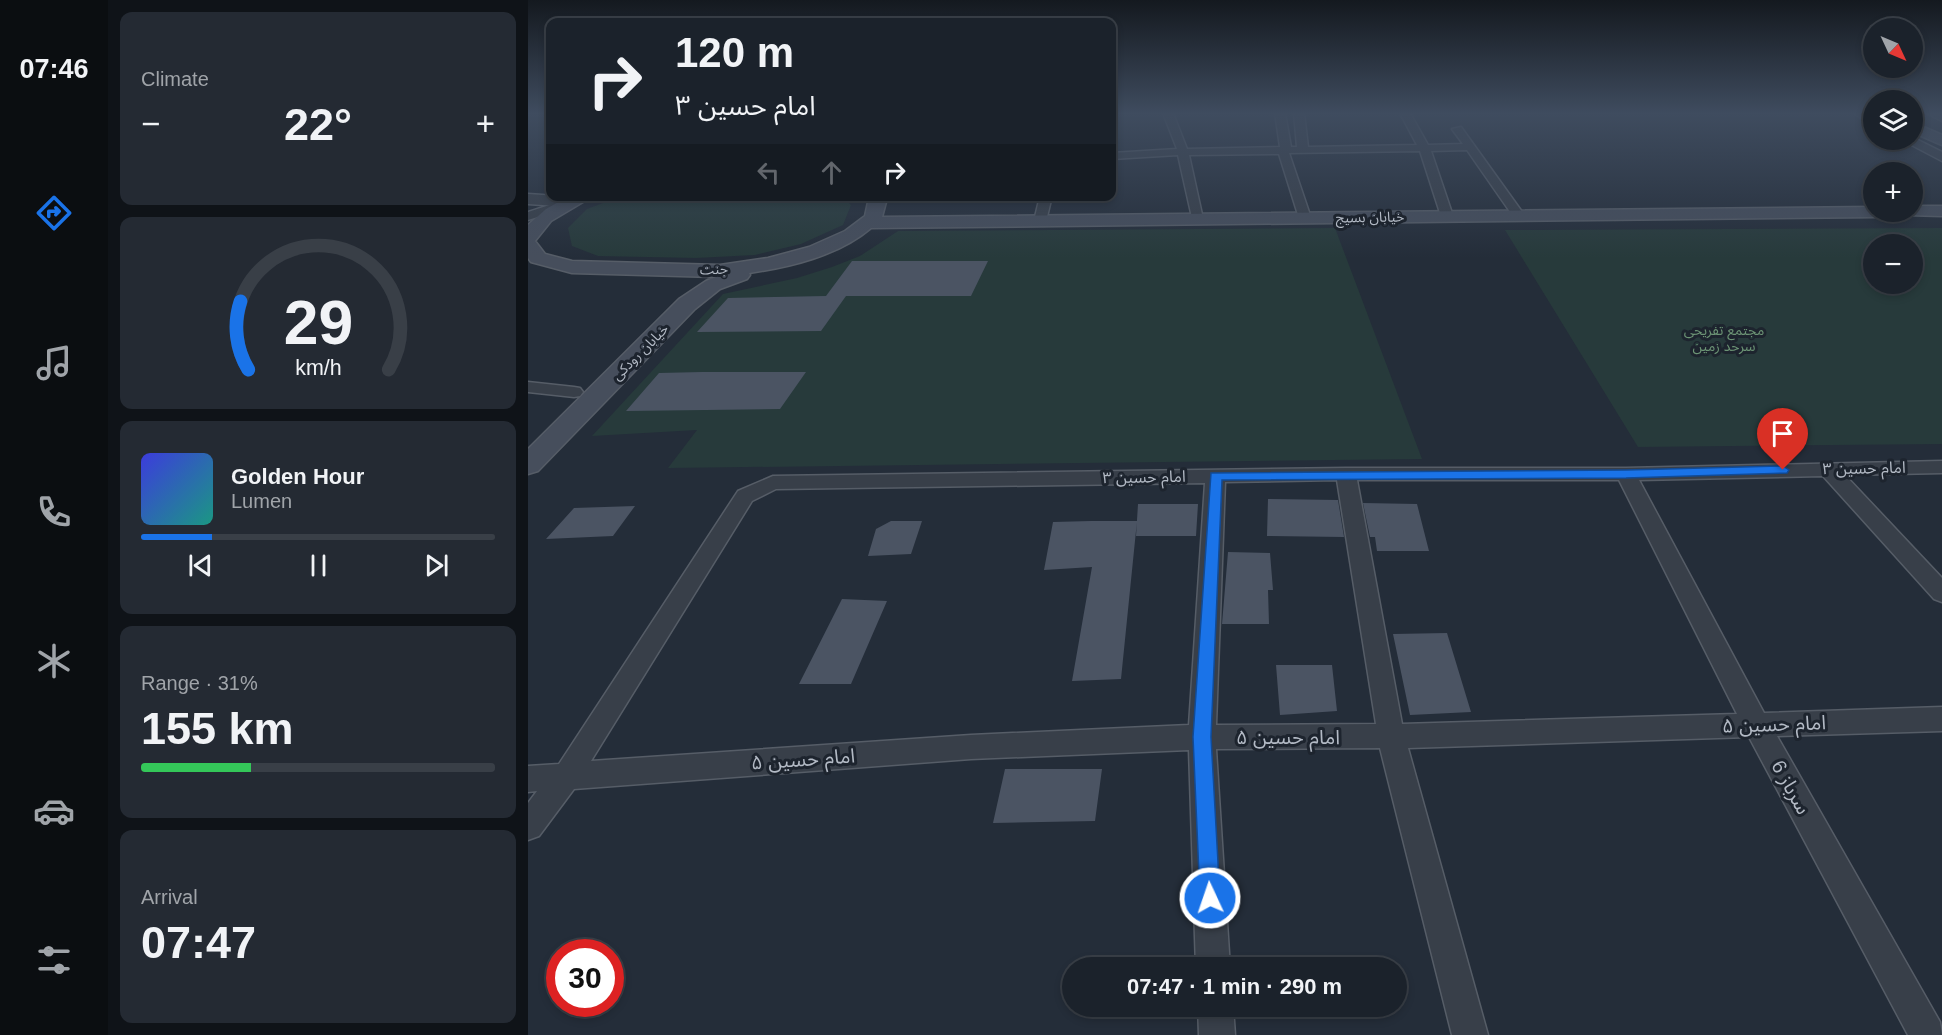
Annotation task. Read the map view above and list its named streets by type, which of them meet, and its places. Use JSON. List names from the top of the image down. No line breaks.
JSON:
{"streets":{"main road":["خیابان بسیج","جنت","خیابان رودکی"],"street":["امام حسین ۳","امام حسین ۵","سرباز 6"]},"crossings":[["خیابان بسیج","جنت"],["جنت","خیابان رودکی"],["امام حسین ۳","امام حسین ۵"],["امام حسین ۳","سرباز 6"],["امام حسین ۵","سرباز 6"]],"parks":["مجتمع تفریحی سرحد زمین"],"north":"bottom right","page":{"tabs":"07:46","tile":["Climate",["Range · 31%","155 km"],["Arrival","07:47"]],"map_buttons":["+","−"],"turn":["120 m","امام حسین ۳"],"heat":["−","22°","+"],"song":["Golden Hour","Lumen"],"limit":"30","trip":"07:47 · 1 min · 290 m","gauge":["29","km/h"]}}
